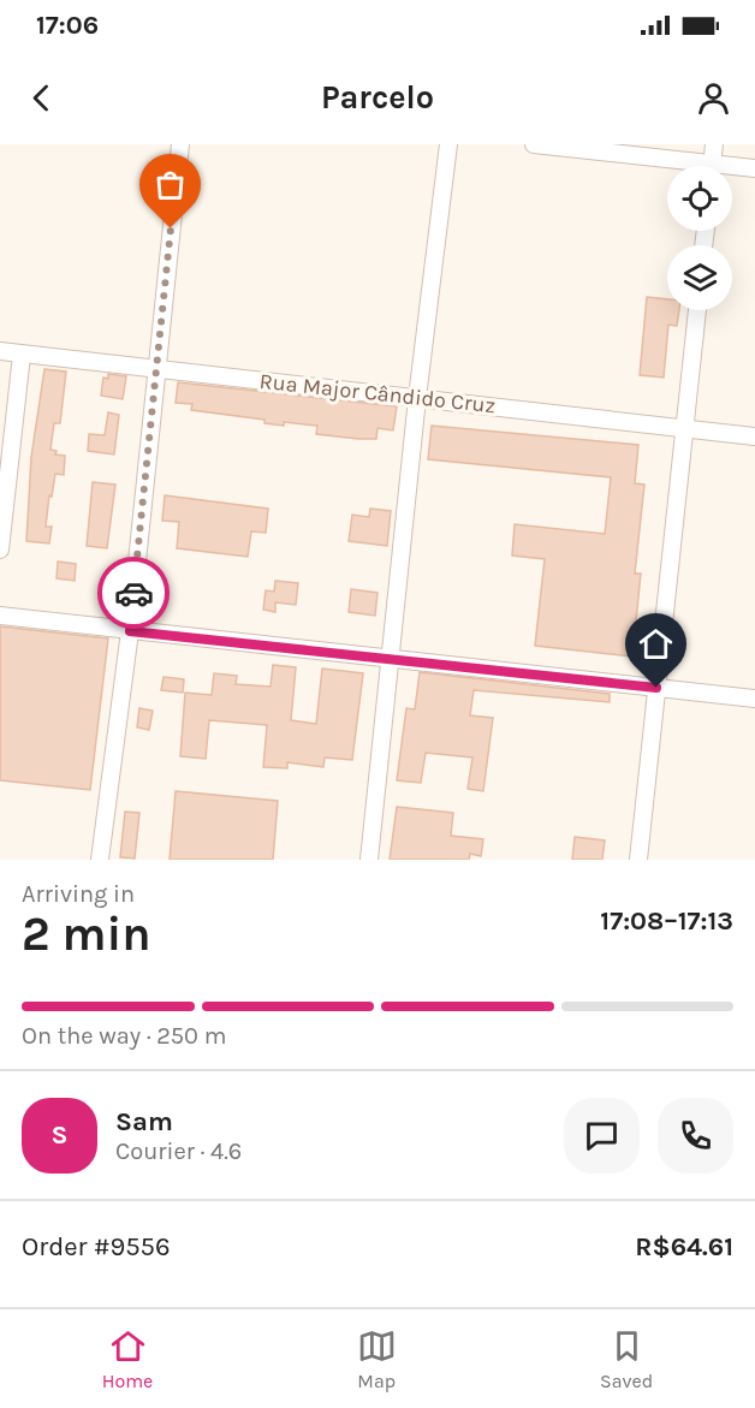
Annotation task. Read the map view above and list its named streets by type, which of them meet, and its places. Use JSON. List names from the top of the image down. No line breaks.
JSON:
{"streets":{"street":["Rua Major Cândido Cruz"]},"page":{"status":"17:06","header":"Parcelo","heading":["2 min","Arriving in","17:08–17:13"],"panel":["Sam","Courier · 4.6","Order #9556","R$64.61"],"bar":"On the way · 250 m","round":"S","tabs":["Home","Map","Saved"]}}
